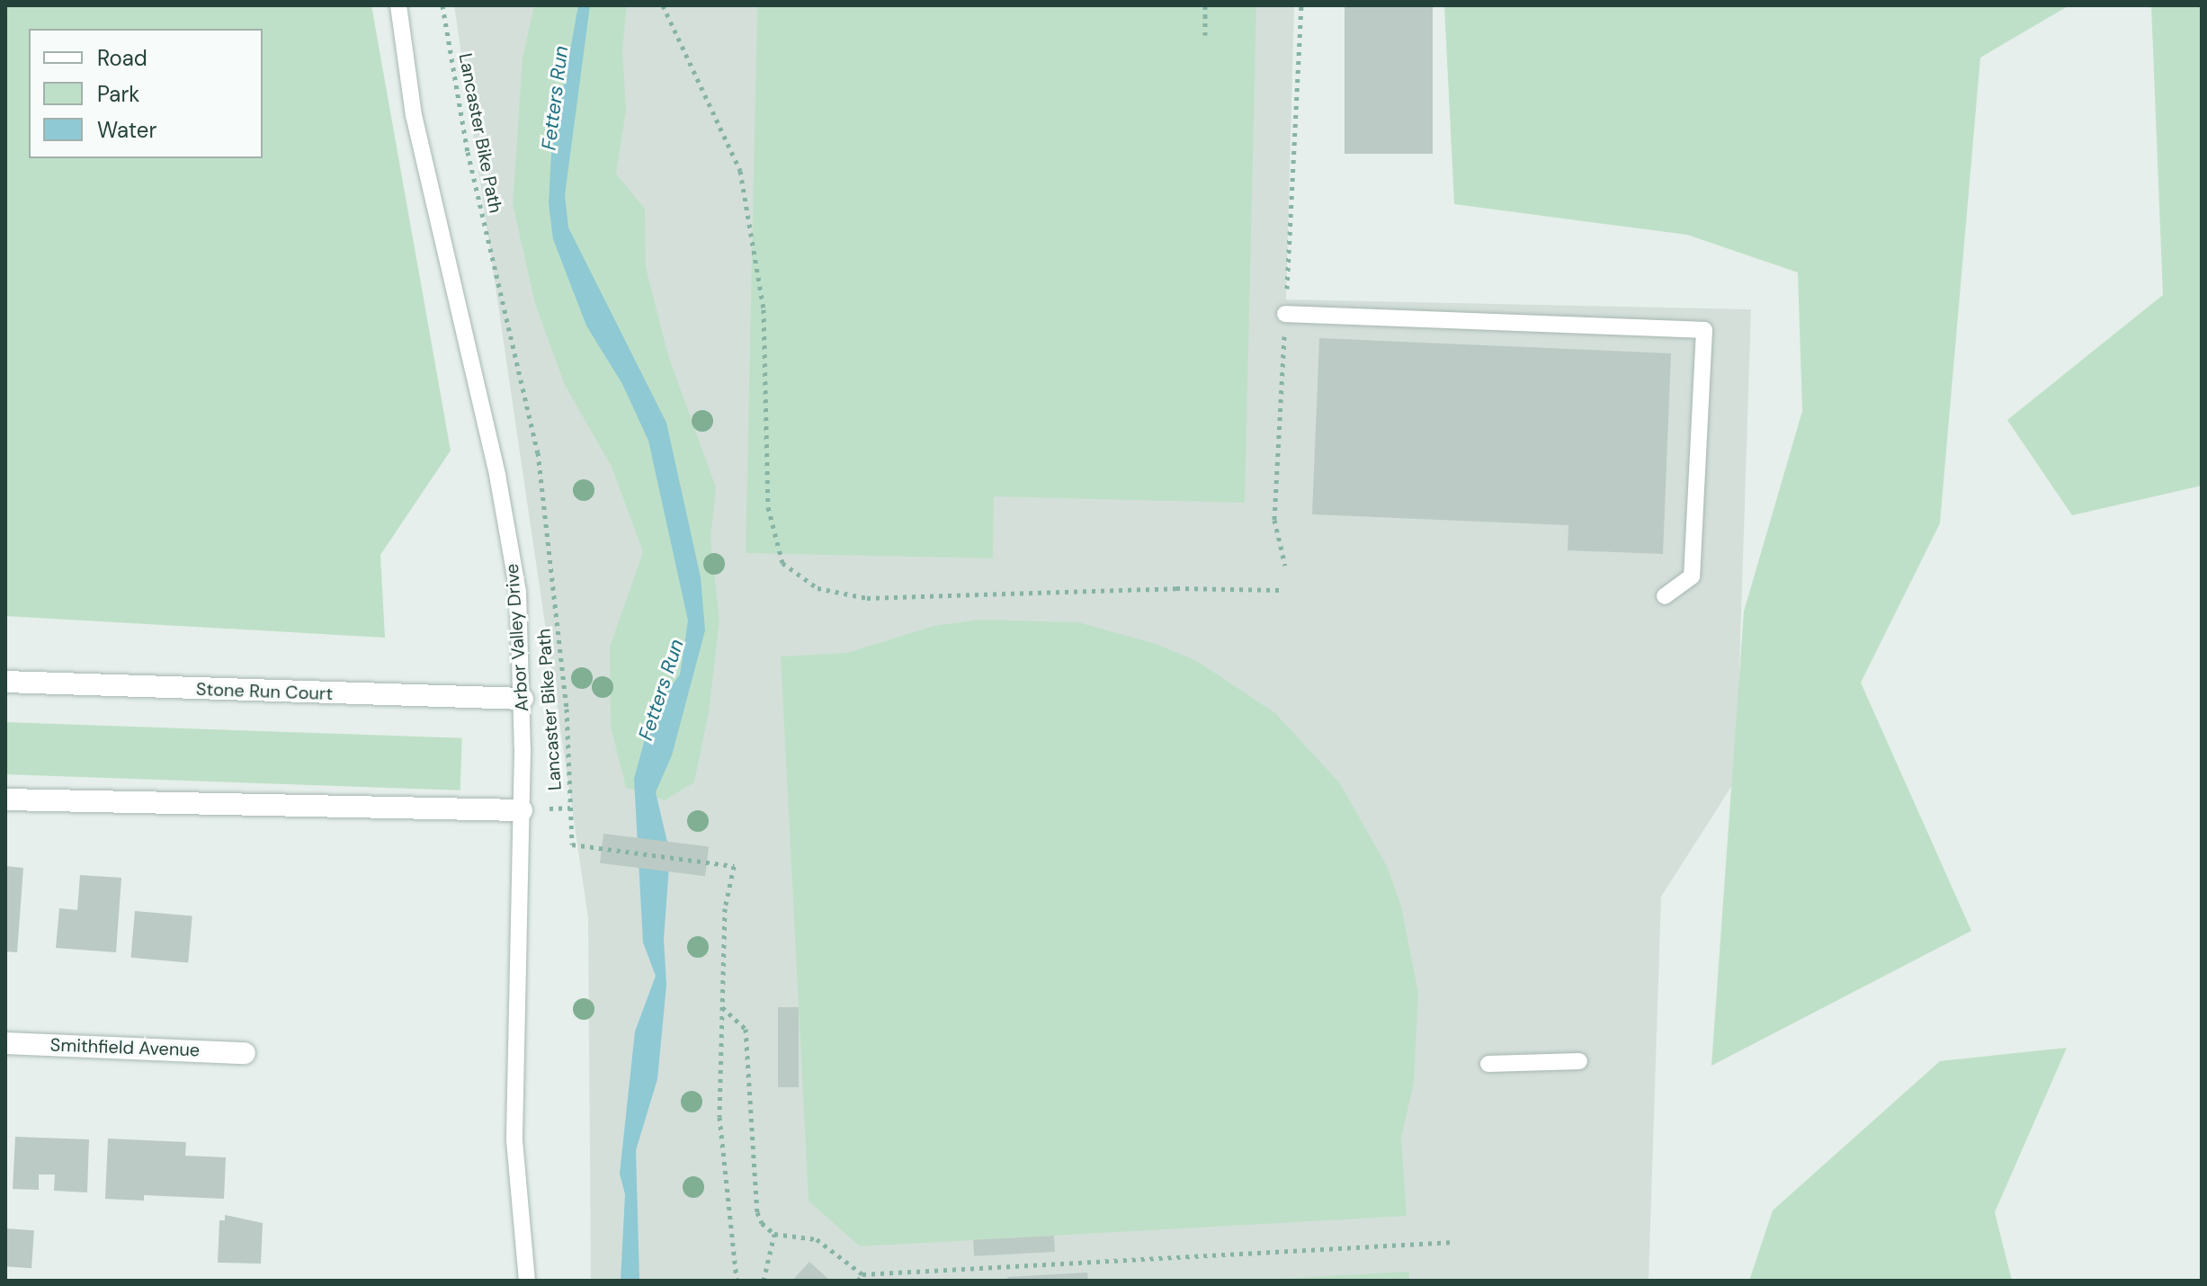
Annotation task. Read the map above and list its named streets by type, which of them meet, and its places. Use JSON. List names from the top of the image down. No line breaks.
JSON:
{"streets":{"street":["Stone Run Court","Smithfield Avenue"],"lane":["Arbor Valley Drive"],"path":["Lancaster Bike Path"]},"crossings":[["Arbor Valley Drive","Stone Run Court"]],"water":["Fetters Run"],"legend":["Road","Park","Water"]}
